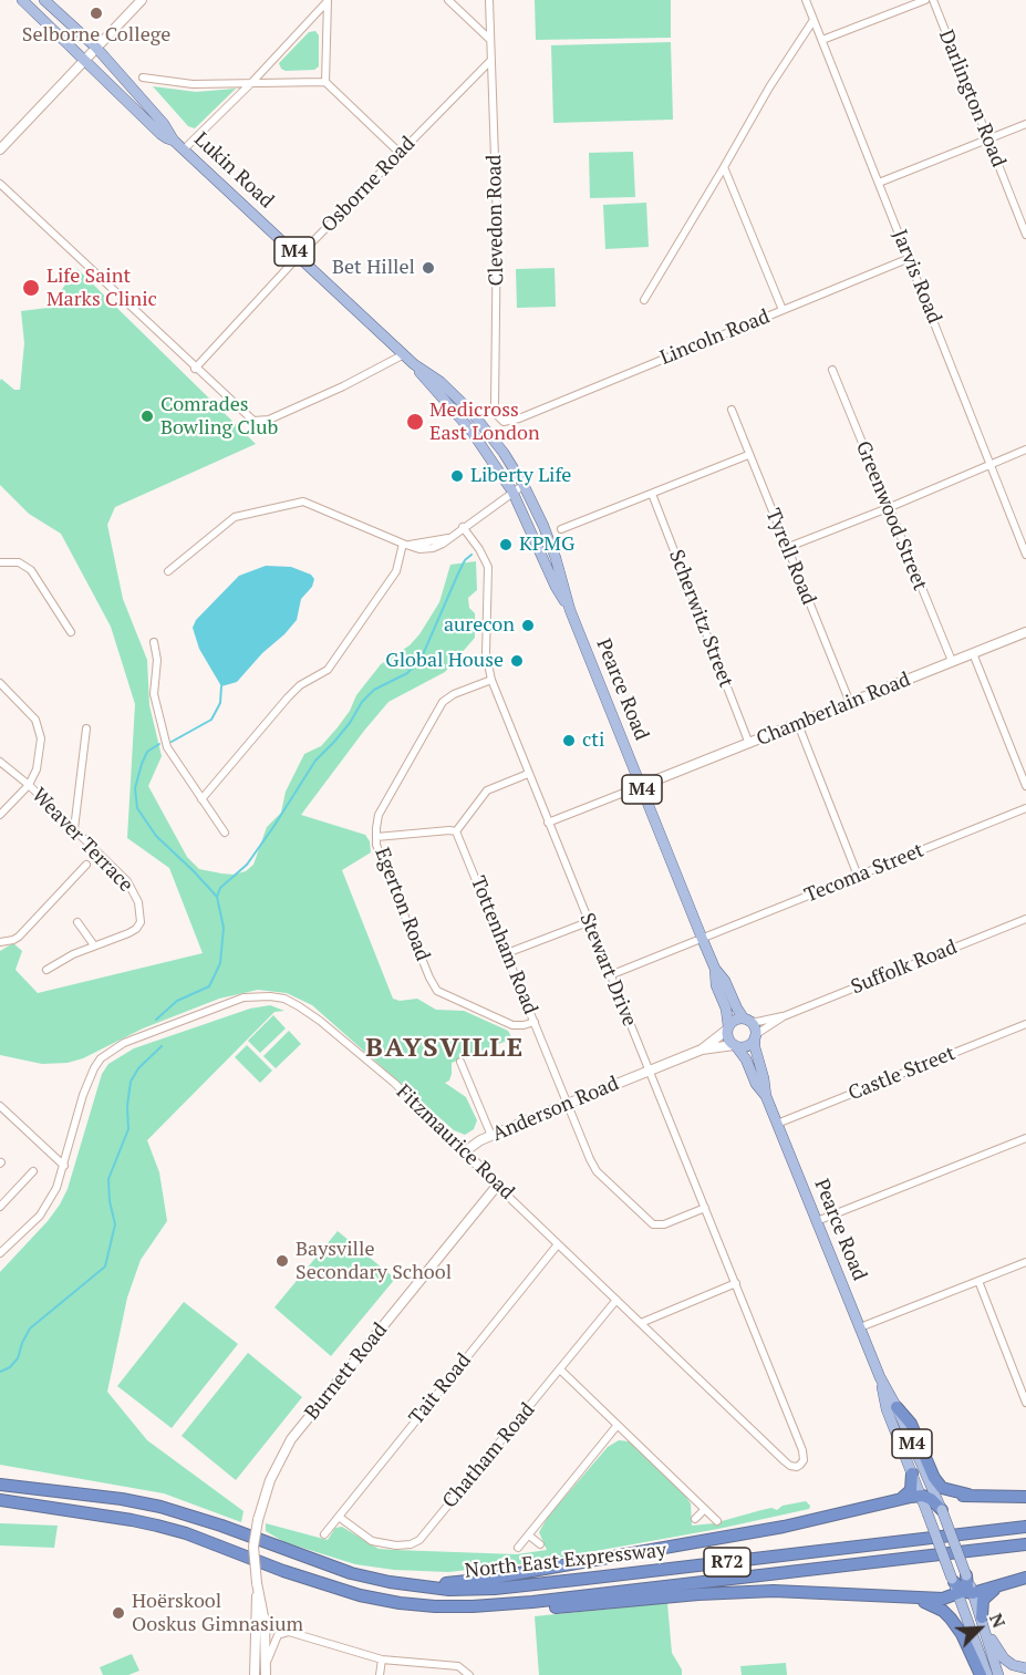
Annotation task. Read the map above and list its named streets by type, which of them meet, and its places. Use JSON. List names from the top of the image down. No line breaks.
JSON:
{"streets":{"highway":["North East Expressway","R72"],"main road":["Lukin Road","M4","Pearce Road"],"street":["Darlington Road","Osborne Road","Clevedon Road","Jarvis Road","Lincoln Road","Greenwood Street","Tyrell Road","Scherwitz Street","Chamberlain Road","Weaver Terrace","Tecoma Street","Egerton Road","Tottenham Road","Suffolk Road","Stewart Drive","Castle Street","Anderson Road","Fitzmaurice Road","Burnett Road","Tait Road","Chatham Road"]},"crossings":[["Lukin Road","Osborne Road"],["Lukin Road","Pearce Road"],["Osborne Road","Clevedon Road"],["Clevedon Road","Lincoln Road"],["Jarvis Road","Lincoln Road"],["Greenwood Street","Chamberlain Road"],["Tyrell Road","Chamberlain Road"],["Scherwitz Street","Chamberlain Road"],["Pearce Road","Chamberlain Road"],["Pearce Road","Tecoma Street"],["Pearce Road","Suffolk Road"],["Pearce Road","Castle Street"],["Tecoma Street","Stewart Drive"],["Egerton Road","Tottenham Road"],["Egerton Road","Stewart Drive"],["Tottenham Road","Stewart Drive"],["Tottenham Road","Anderson Road"],["Stewart Drive","Anderson Road"],["Stewart Drive","Fitzmaurice Road"],["Anderson Road","Fitzmaurice Road"],["Fitzmaurice Road","Burnett Road"],["Fitzmaurice Road","Tait Road"],["Fitzmaurice Road","Chatham Road"],["Tait Road","Chatham Road"]],"districts":["BAYSVILLE"],"places":["Selborne College","Bet Hillel","Life Saint Marks Clinic","Comrades Bowling Club","Medicross East London","Liberty Life","KPMG","aurecon","Global House","cti","Baysville Secondary School","Hoërskool Ooskus Gimnasium"],"north":"top right"}
